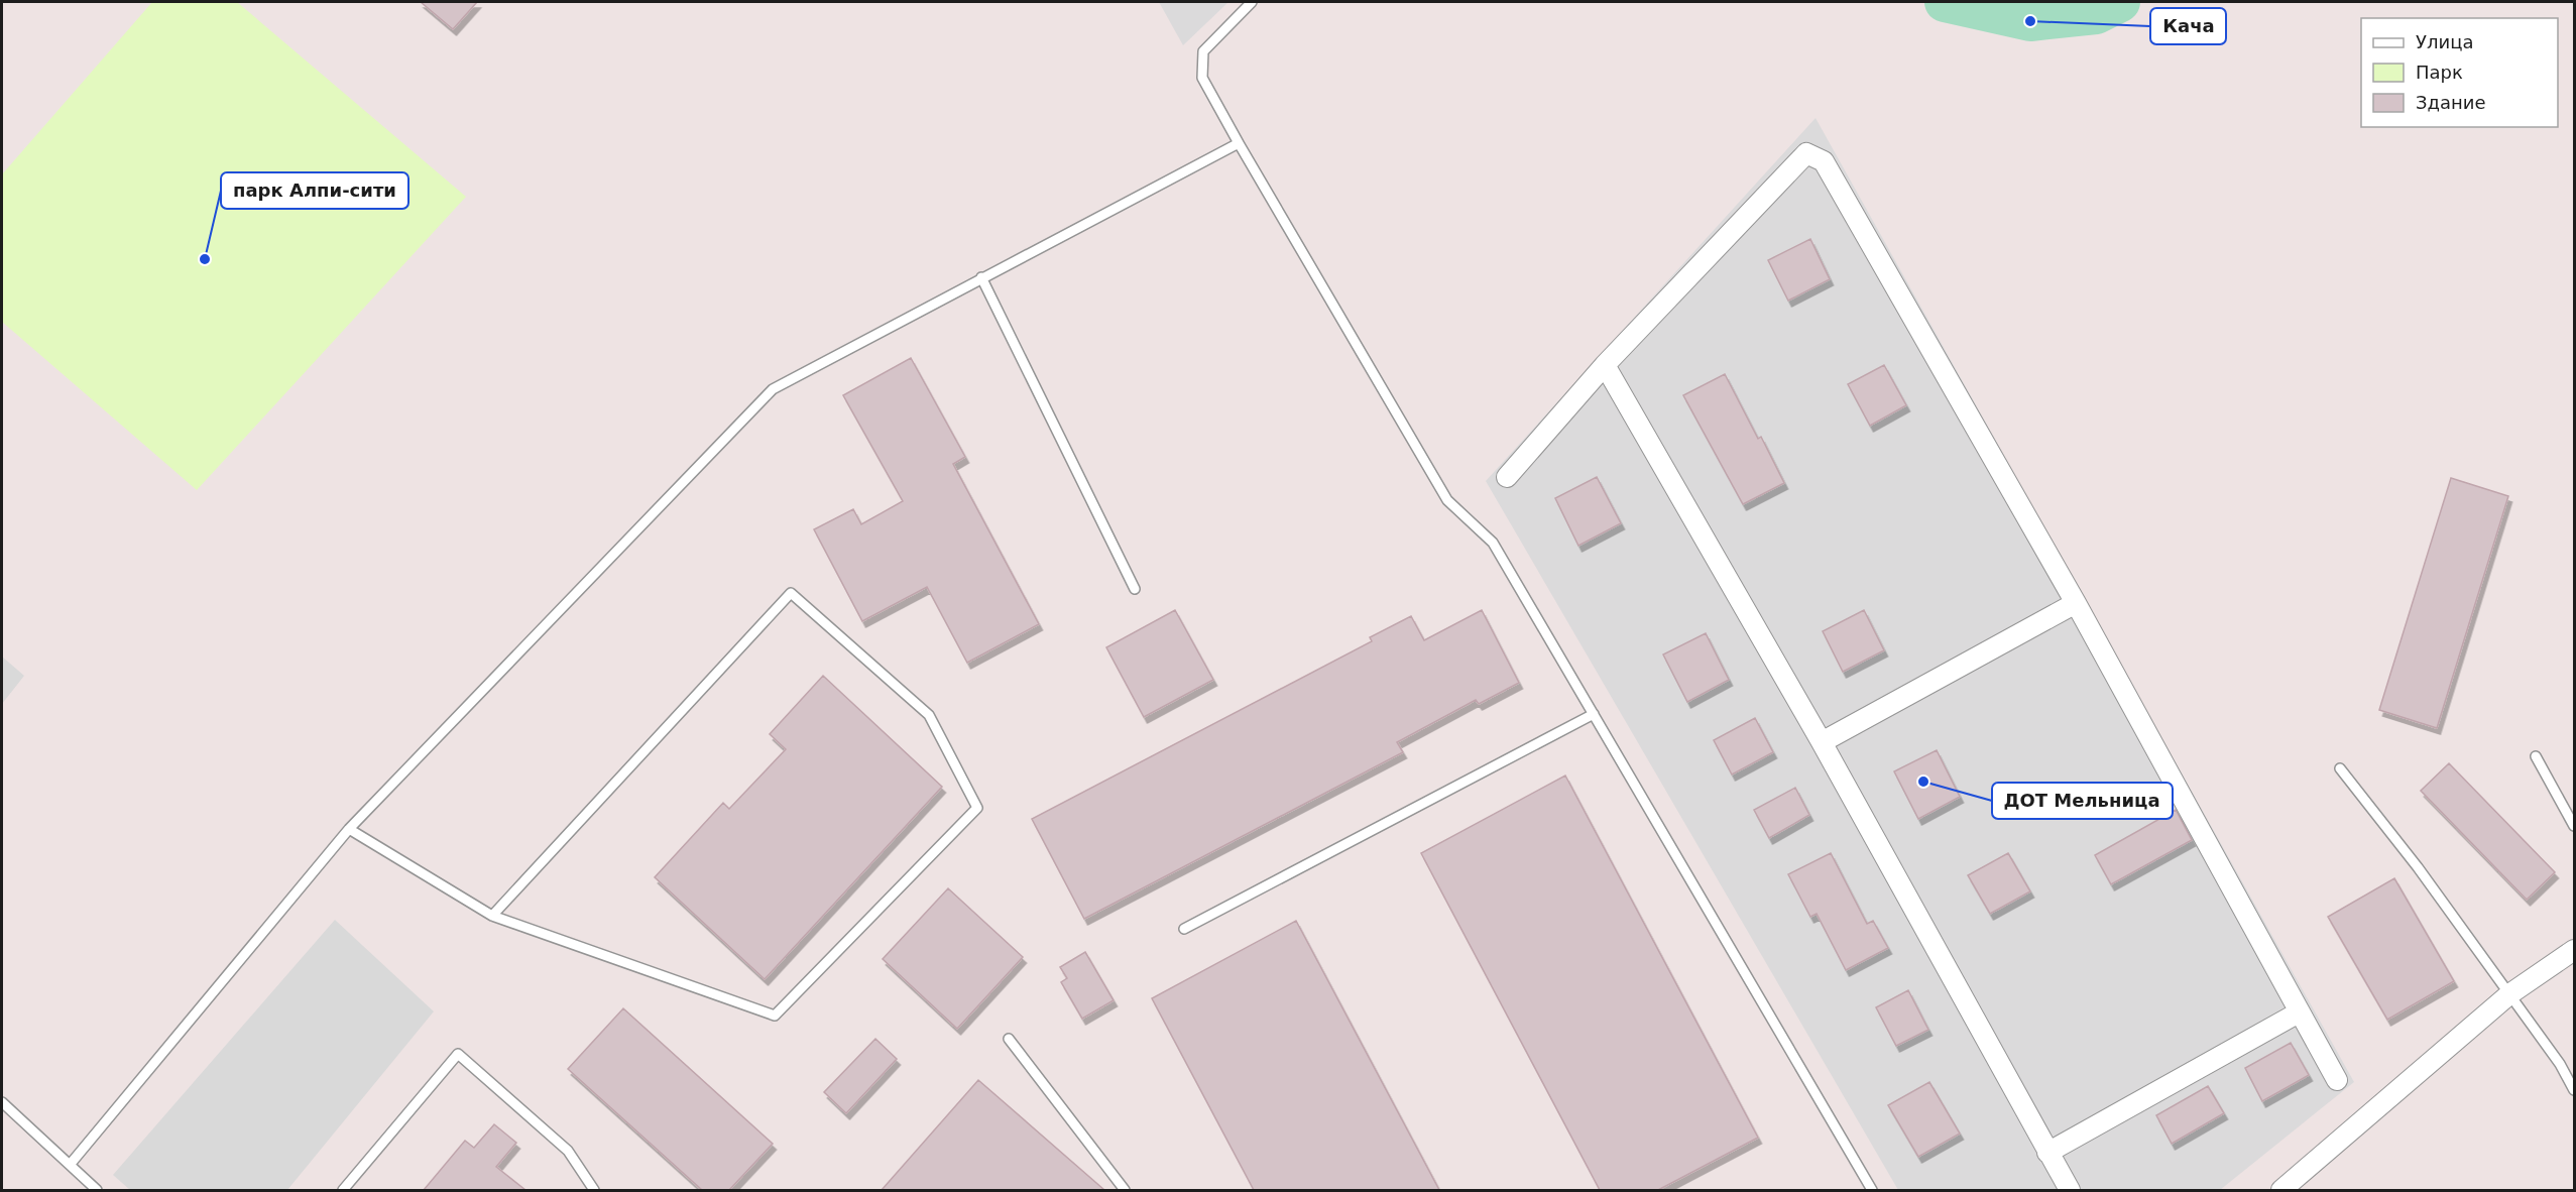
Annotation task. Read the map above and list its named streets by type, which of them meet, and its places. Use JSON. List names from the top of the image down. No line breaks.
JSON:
{"places":["Кача","парк Алпи-сити","ДОТ Мельница"],"legend":["Улица","Парк","Здание"]}
